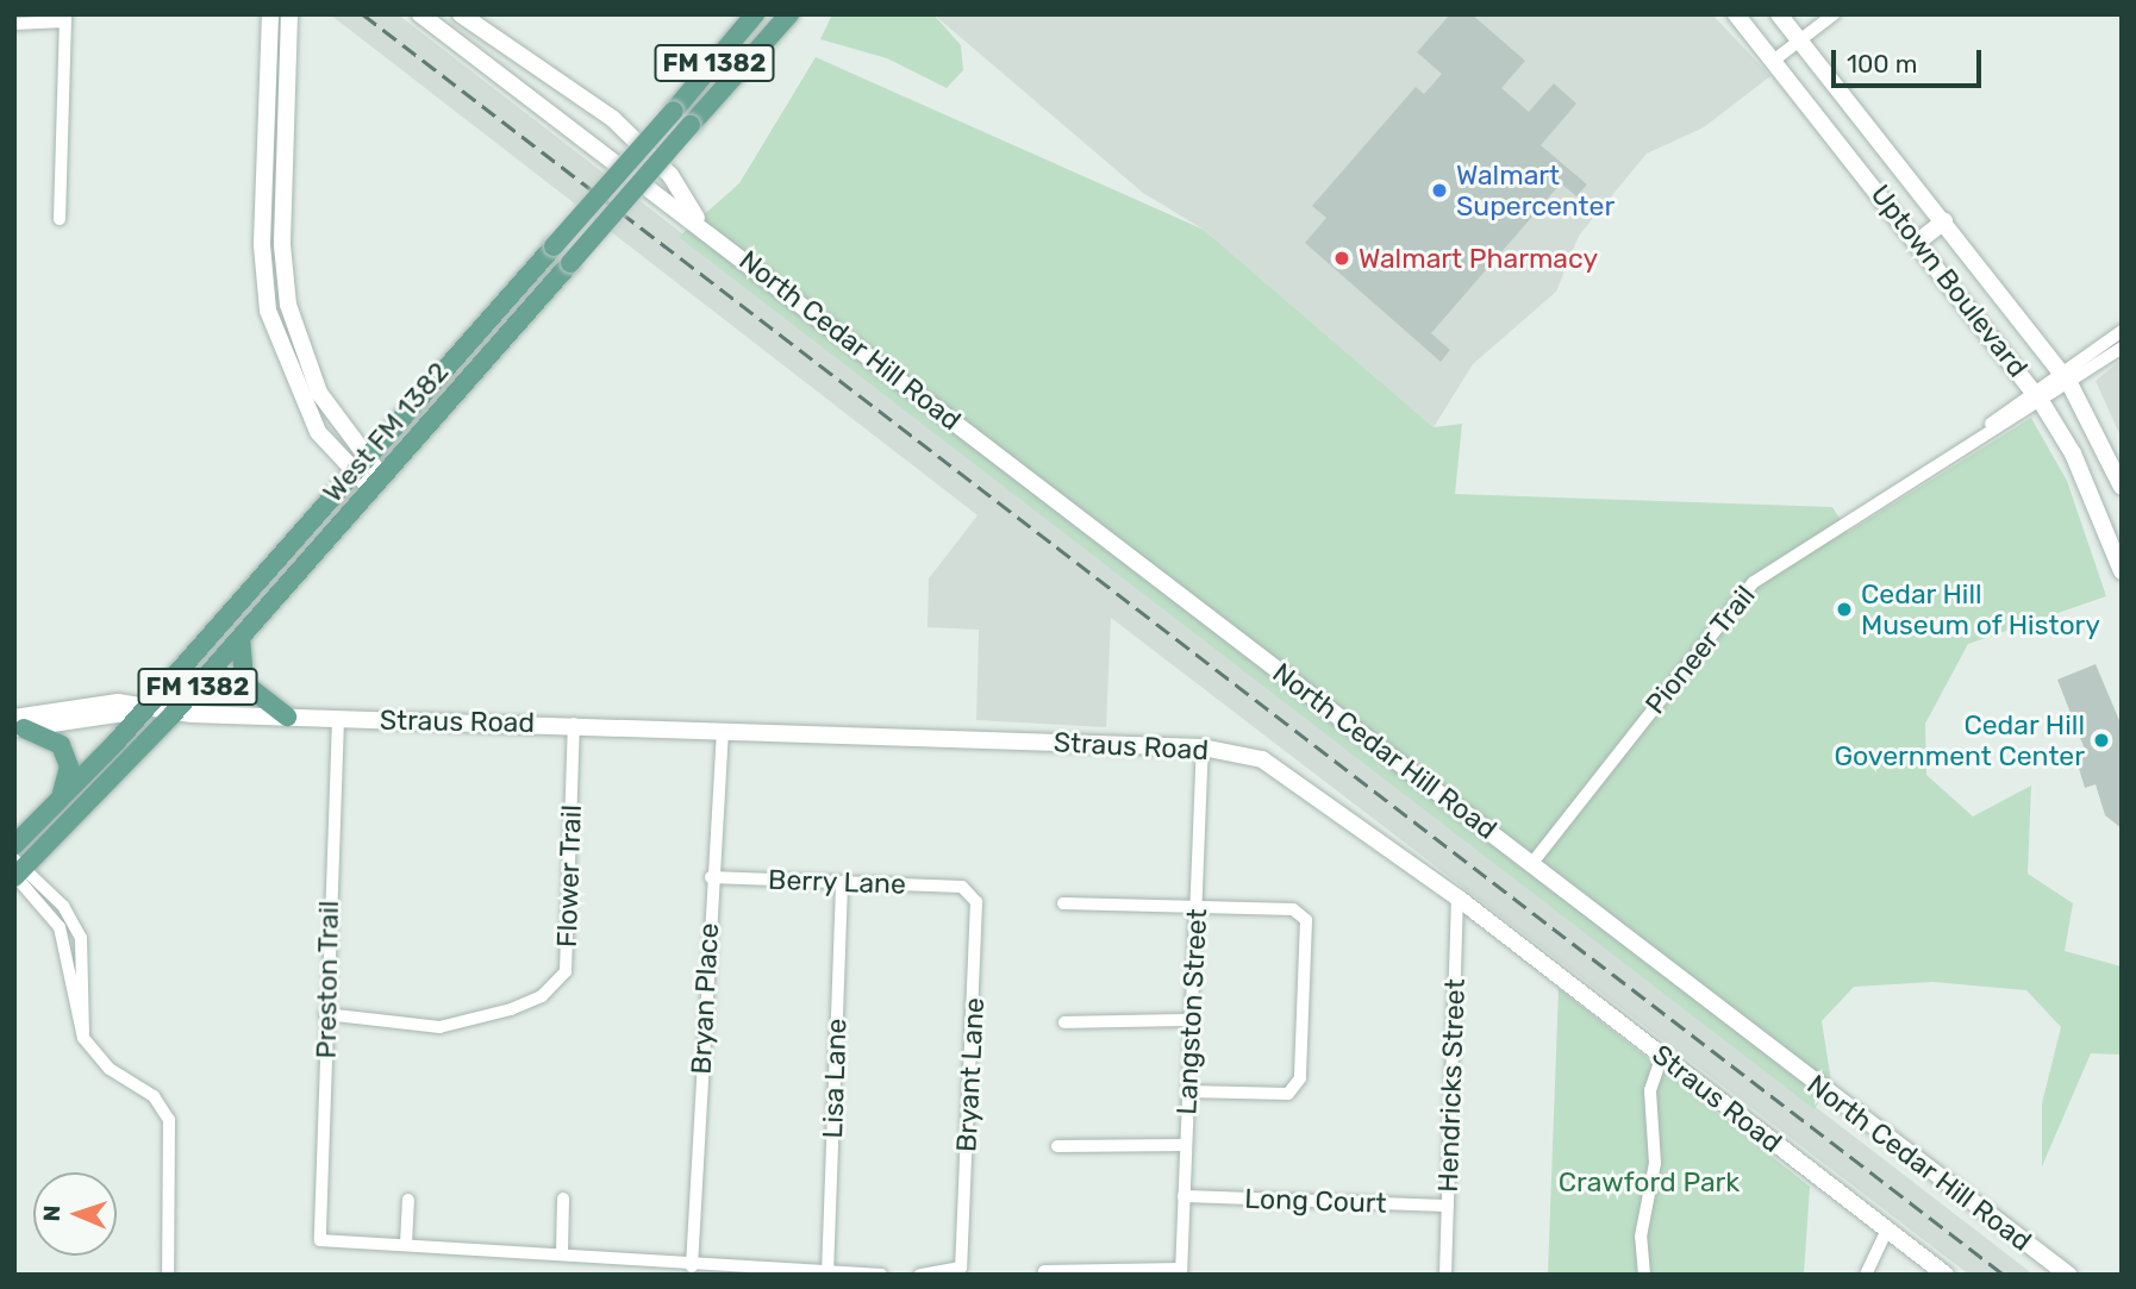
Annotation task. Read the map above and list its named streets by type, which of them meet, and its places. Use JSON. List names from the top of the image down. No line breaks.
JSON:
{"streets":{"main road":["FM 1382","West FM 1382"],"street":["Uptown Boulevard","North Cedar Hill Road","Pioneer Trail","Straus Road","Flower Trail","Berry Lane","Preston Trail","Bryan Place","Langston Street","Bryant Lane","Lisa Lane","Hendricks Street","Long Court"]},"crossings":[["Uptown Boulevard","Pioneer Trail"],["North Cedar Hill Road","Pioneer Trail"],["West FM 1382","Straus Road"],["Straus Road","Flower Trail"],["Straus Road","Preston Trail"],["Straus Road","Bryan Place"],["Straus Road","Langston Street"],["Straus Road","Hendricks Street"],["Flower Trail","Preston Trail"],["Berry Lane","Bryan Place"],["Berry Lane","Bryant Lane"],["Berry Lane","Lisa Lane"],["Langston Street","Long Court"],["Hendricks Street","Long Court"]],"parks":["Crawford Park"],"places":["Walmart Supercenter","Walmart Pharmacy","Cedar Hill Museum of History","Cedar Hill Government Center"],"scale_bar":"100 m","north":"left"}
